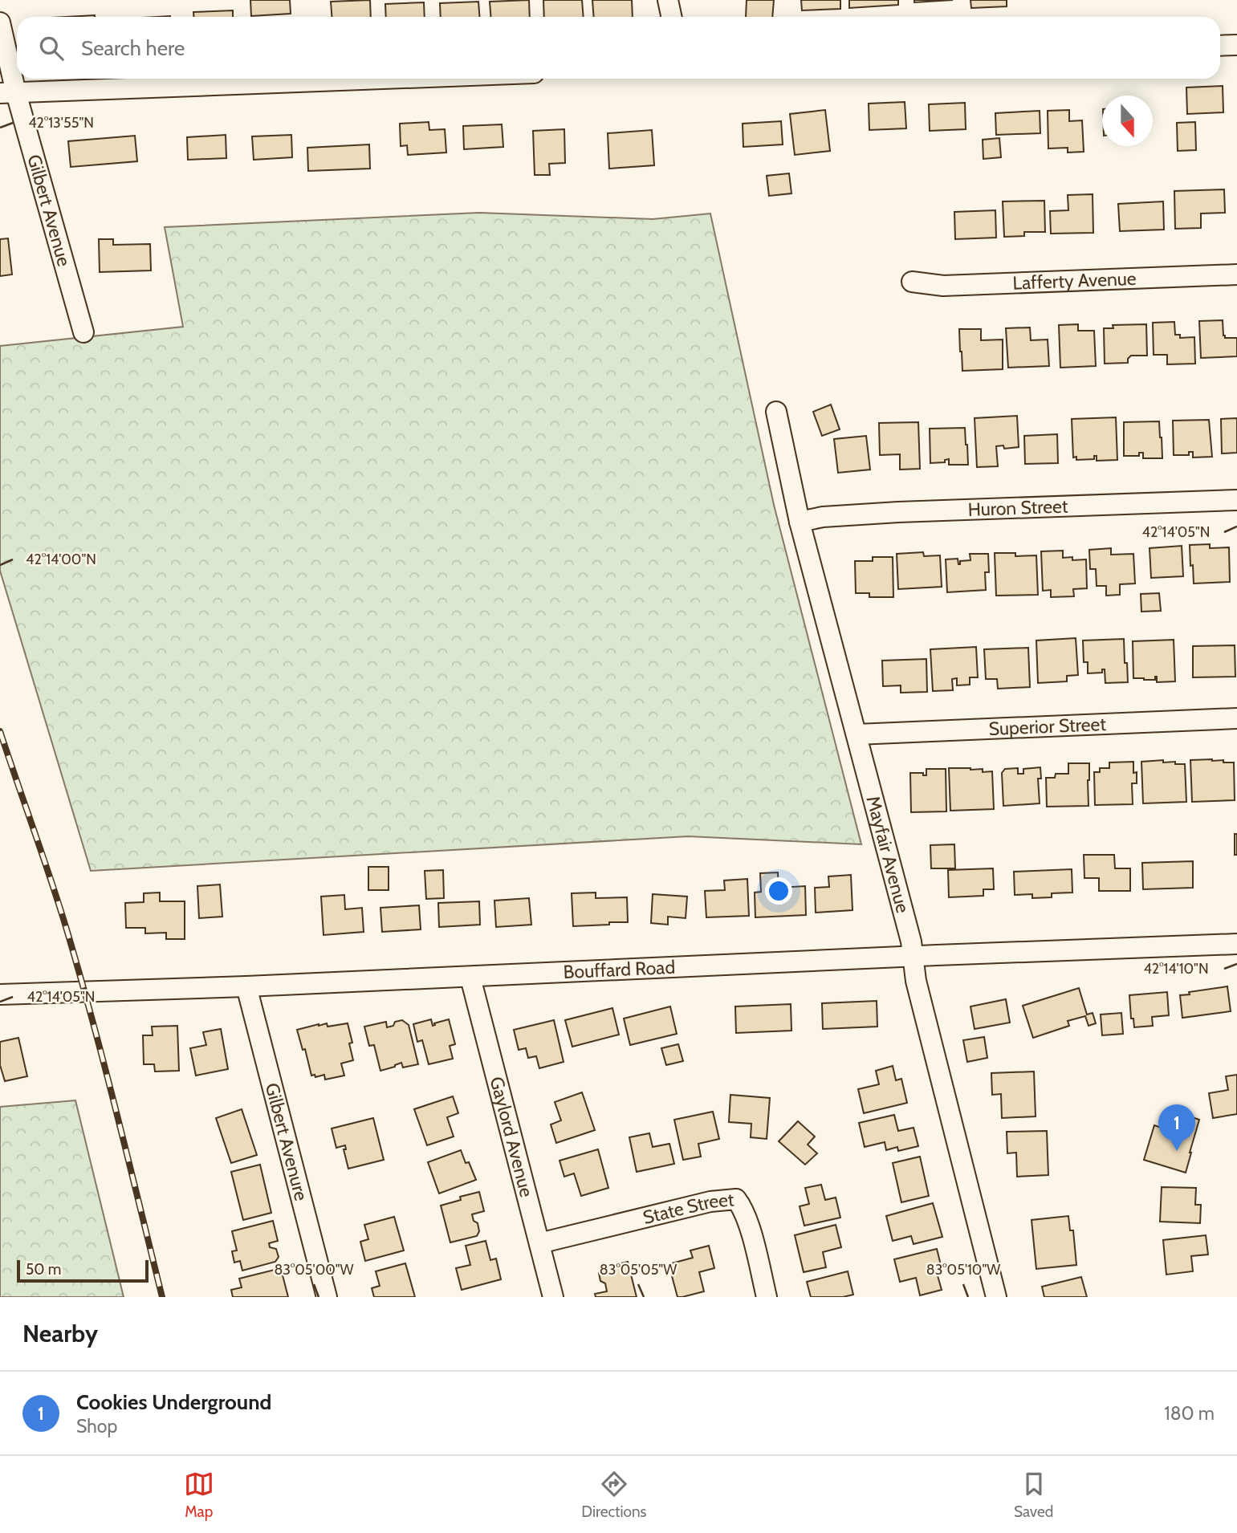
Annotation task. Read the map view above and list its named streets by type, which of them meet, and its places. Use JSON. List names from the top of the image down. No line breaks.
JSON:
{"streets":{"street":["Gilbert Avenue","Lafferty Avenue","Huron Street","Superior Street","Mayfair Avenue","Bouffard Road","Gaylord Avenue","Gilbert Avenure","State Street"]},"crossings":[["Huron Street","Mayfair Avenue"],["Superior Street","Mayfair Avenue"],["Mayfair Avenue","Bouffard Road"],["Bouffard Road","Gaylord Avenue"],["Bouffard Road","Gilbert Avenure"],["Gaylord Avenue","State Street"]],"scale_bar":"50 m","north":"bottom","page":{"search":"Search here","pins":"1","scale":"50 m","heading":"Nearby","list":[{"mark":"1","name":"Cookies Underground","note":"Shop","value":"180 m"}],"nav":["Map","Directions","Saved"]},"coordinates":["42°13'55\"N","42°14'05\"N","42°14'00\"N","42°14'10\"N","83°05'00\"W","83°05'05\"W","83°05'10\"W"]}
